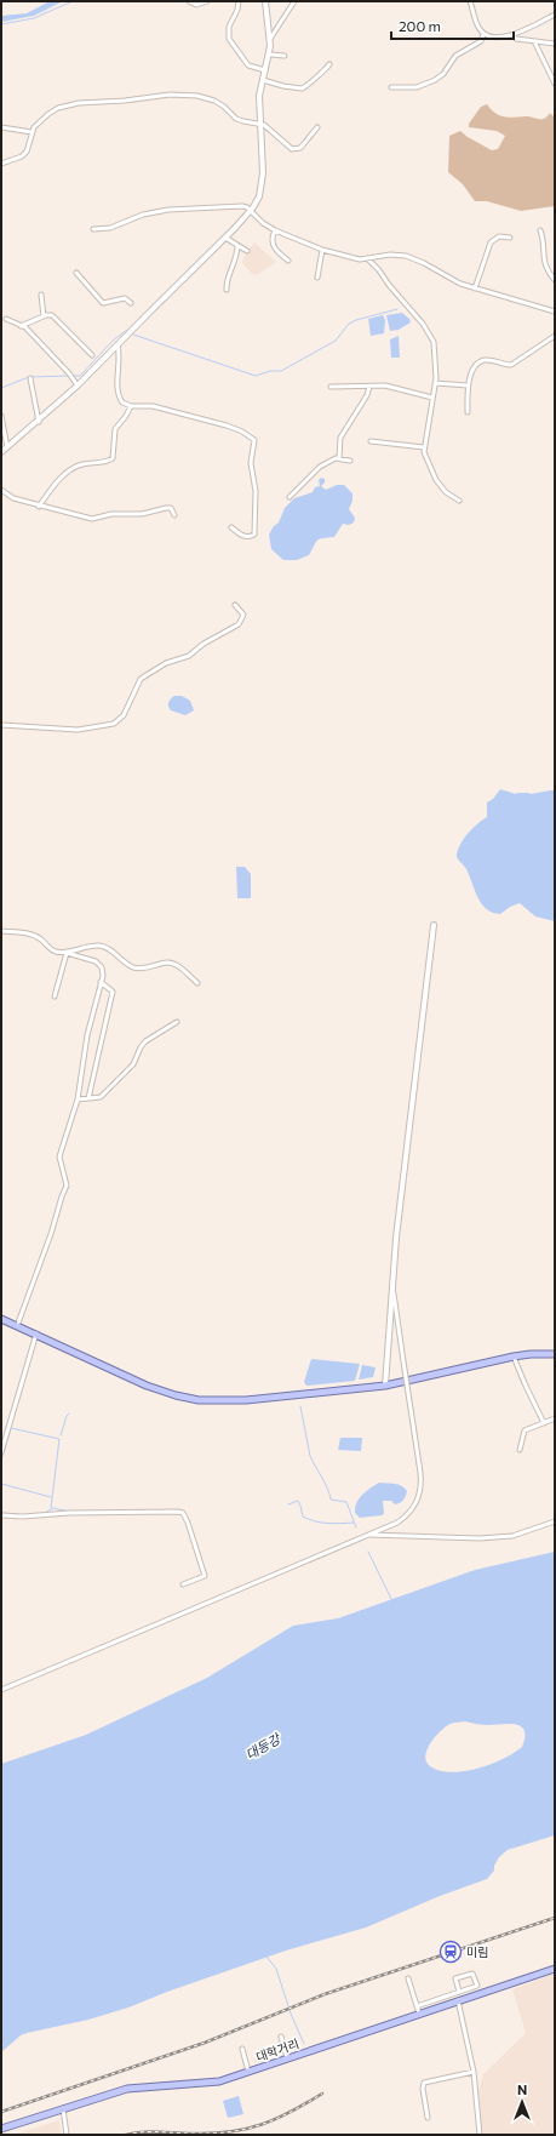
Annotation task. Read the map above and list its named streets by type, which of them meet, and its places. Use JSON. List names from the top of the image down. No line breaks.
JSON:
{"streets":{"main road":["대학거리"]},"water":["대동강"],"places":{"station":["미림"]},"scale_bar":"200 m","north":"top"}
